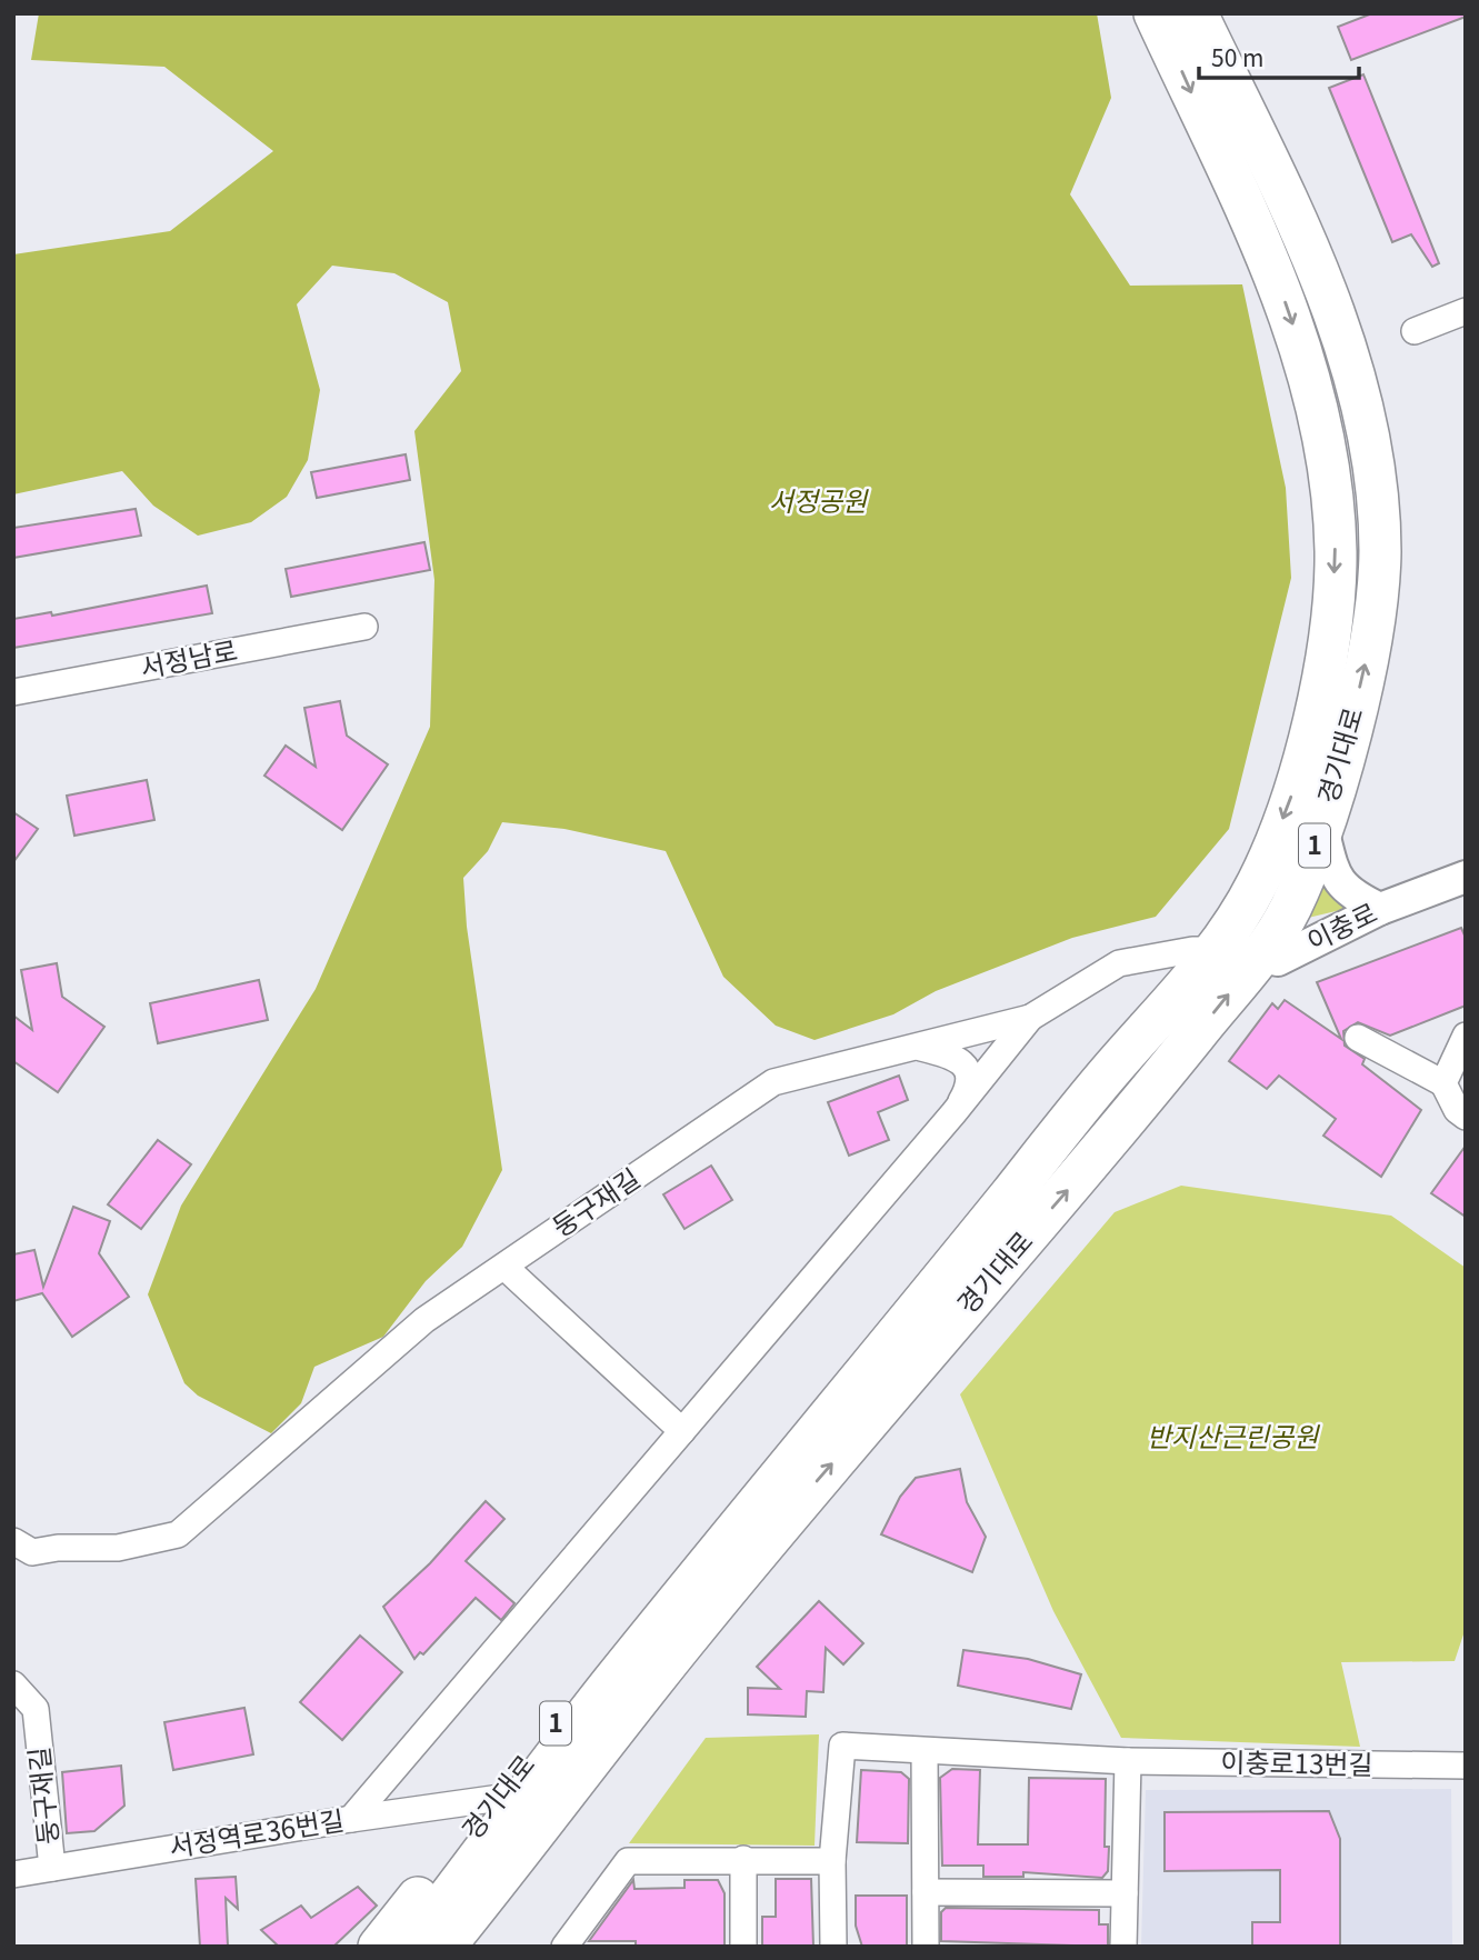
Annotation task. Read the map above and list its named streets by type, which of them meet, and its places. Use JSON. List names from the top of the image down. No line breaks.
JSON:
{"streets":{"main road":["경기대로","1"],"street":["서정남로","이충로","둥구재길","이충로13번길","서정역로36번길"]},"crossings":[["경기대로","이충로"],["경기대로","둥구재길"],["경기대로","서정역로36번길"],["이충로","둥구재길"],["둥구재길","서정역로36번길"]],"parks":["서정공원","반지산근린공원"],"scale_bar":"50 m"}
